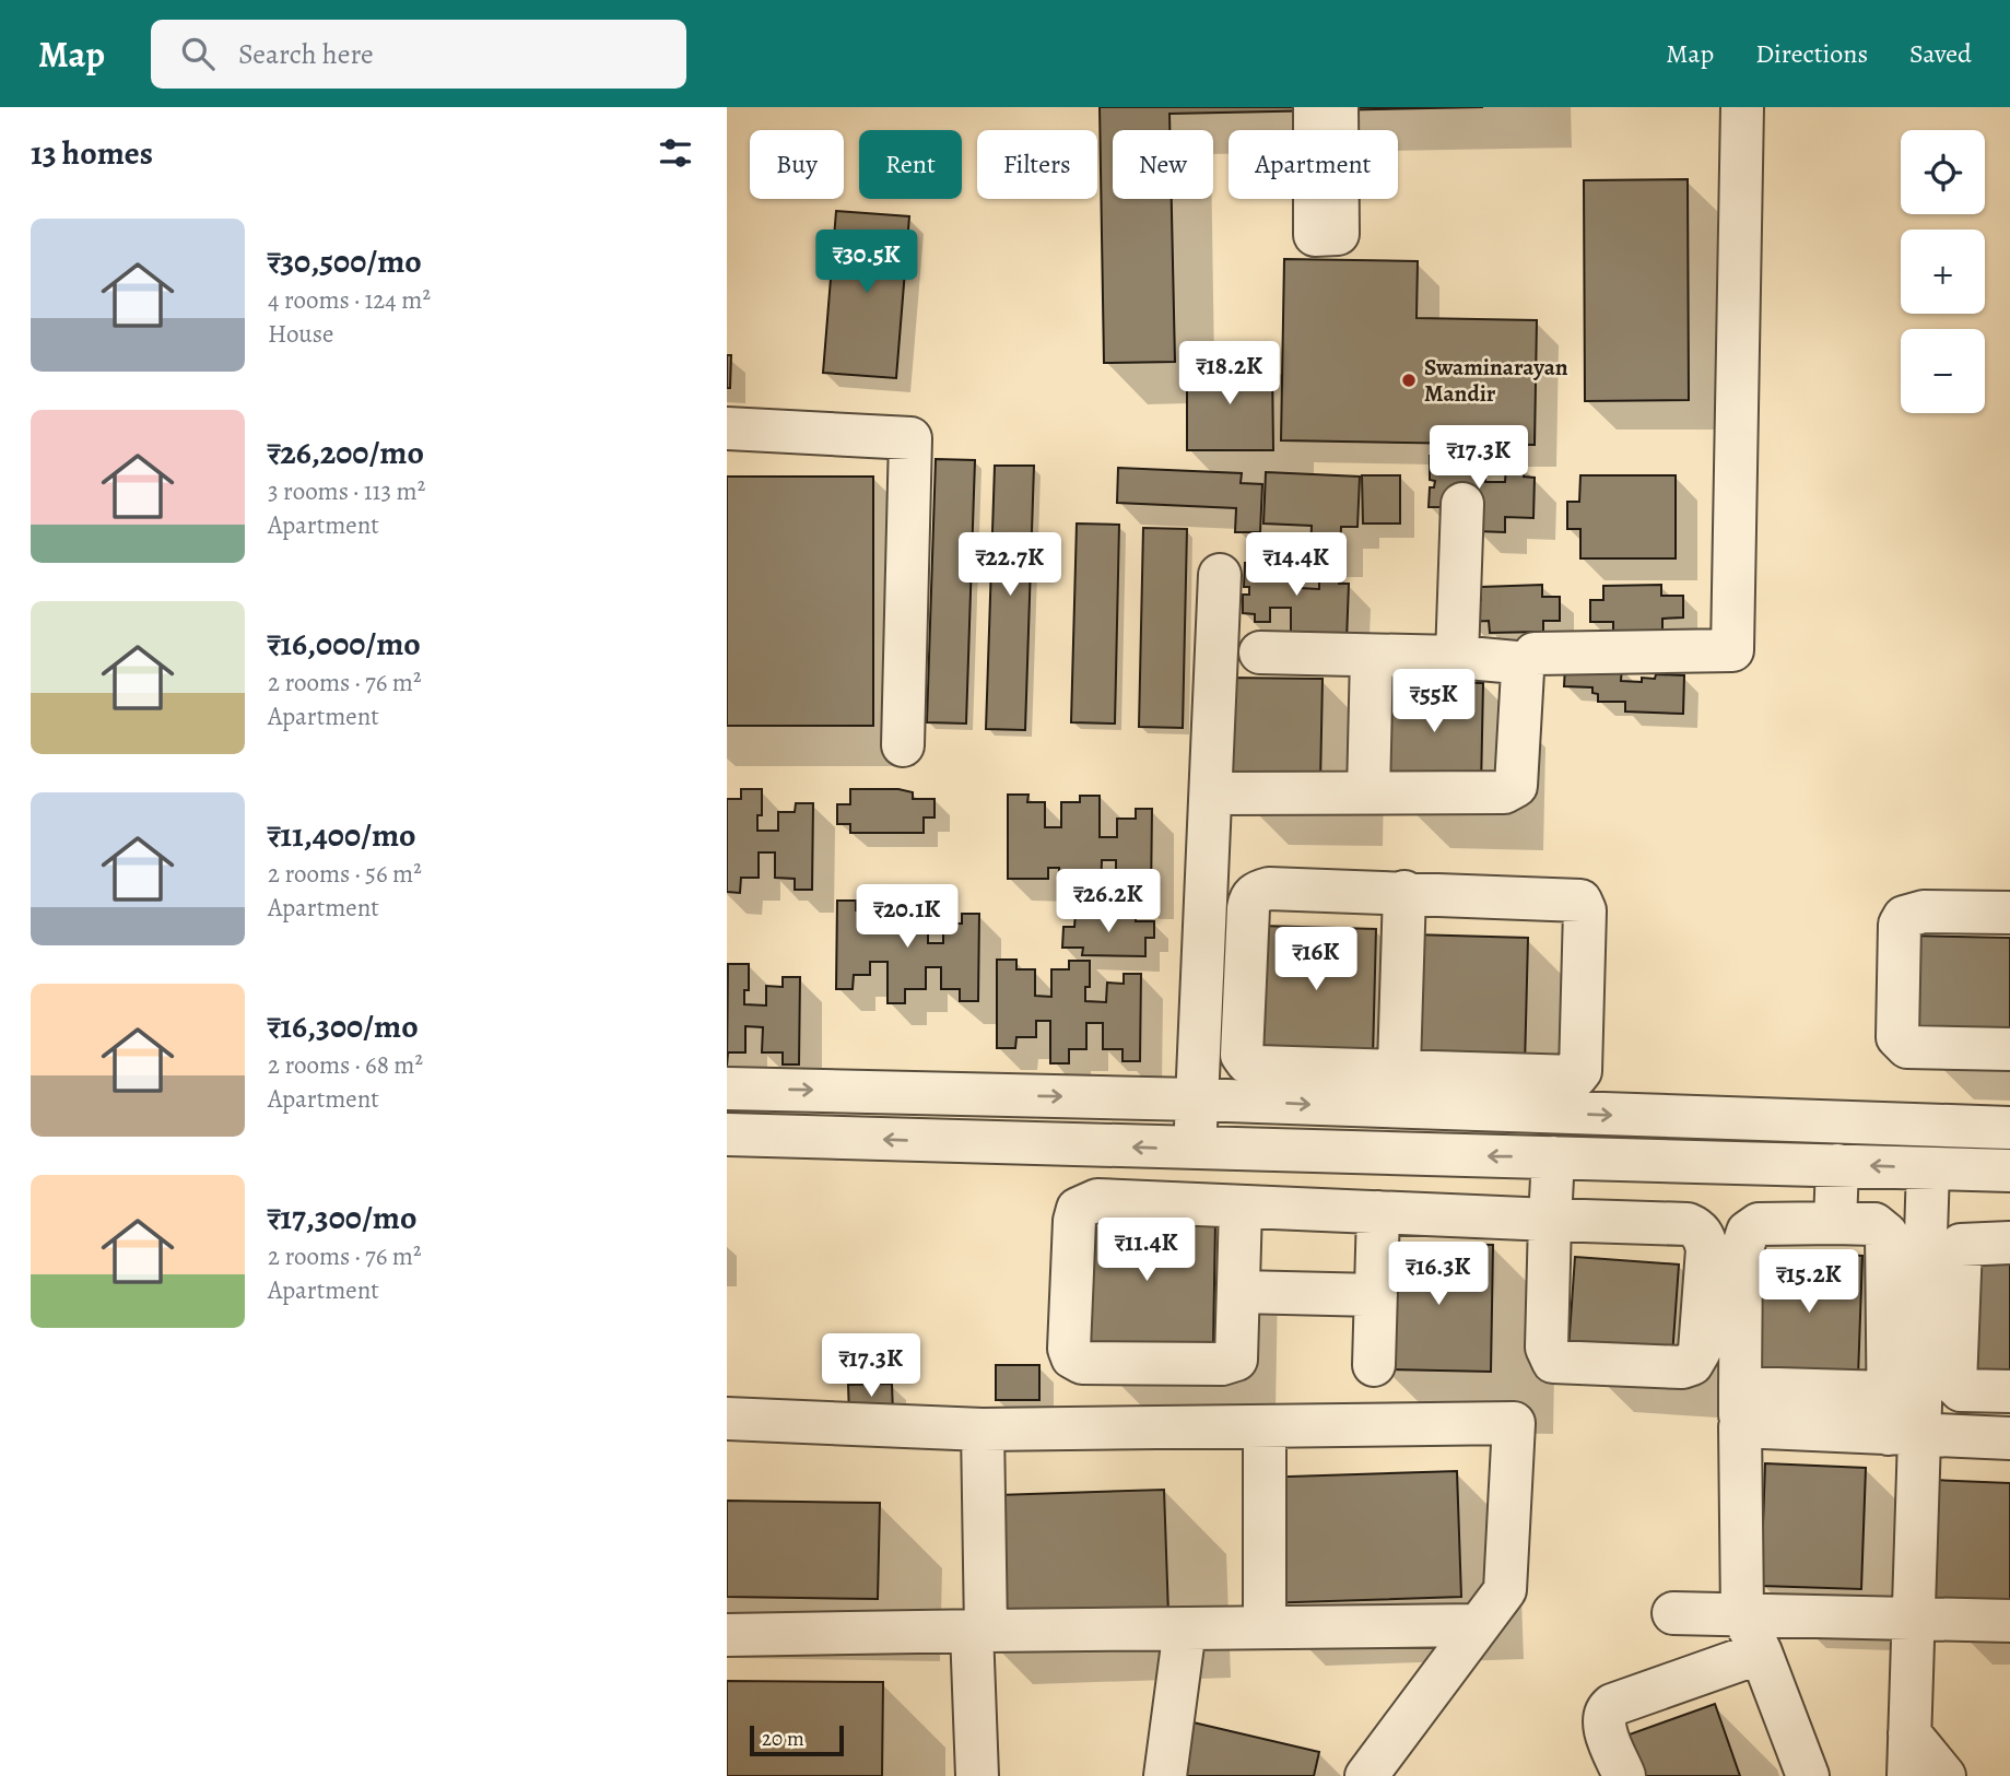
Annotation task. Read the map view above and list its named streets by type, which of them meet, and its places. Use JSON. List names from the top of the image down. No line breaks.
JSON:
{"places":["Swaminarayan Mandir"],"scale_bar":"20 m","page":{"header":"Map","search":"Search here","nav":["Map","Directions","Saved"],"heading":"13 homes","map_buttons":["+","−"],"chip":["Buy","Rent","Filters","New","Apartment"],"list":[{"name":"₹30,500/mo","note":"4 rooms · 124 m² · House"},{"name":"₹26,200/mo","note":"3 rooms · 113 m² · Apartment"},{"name":"₹16,000/mo","note":"2 rooms · 76 m² · Apartment"},{"name":"₹11,400/mo","note":"2 rooms · 56 m² · Apartment"},{"name":"₹16,300/mo","note":"2 rooms · 68 m² · Apartment"},{"name":"₹17,300/mo","note":"2 rooms · 76 m² · Apartment"}],"price":["₹30.5K","₹18.2K","₹17.3K","₹22.7K","₹14.4K","₹55K","₹26.2K","₹20.1K","₹16K","₹11.4K","₹16.3K","₹15.2K","₹17.3K"],"scale":"20 m"}}
